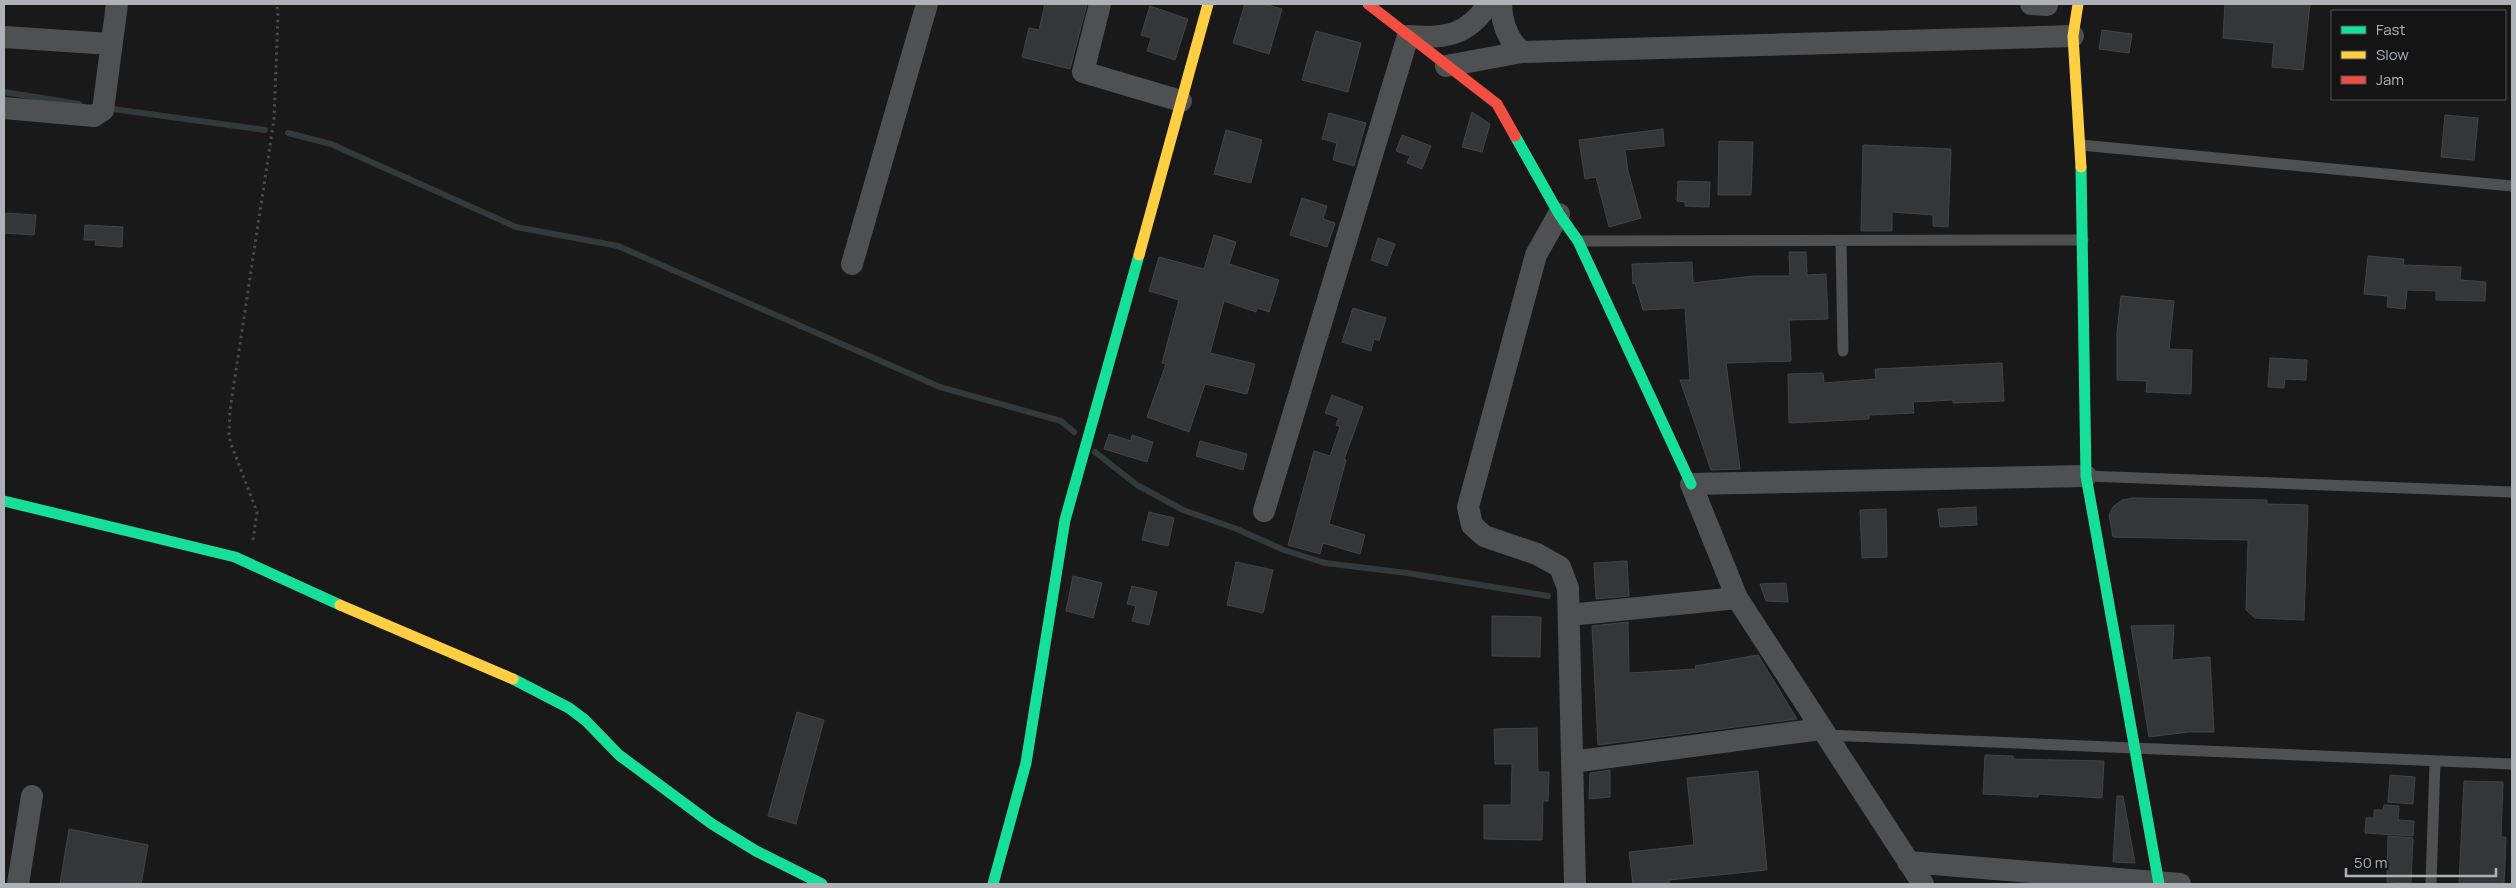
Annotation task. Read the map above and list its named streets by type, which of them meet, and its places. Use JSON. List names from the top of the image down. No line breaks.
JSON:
{"legend":["Fast","Slow","Jam"],"scale_bar":"50 m"}
